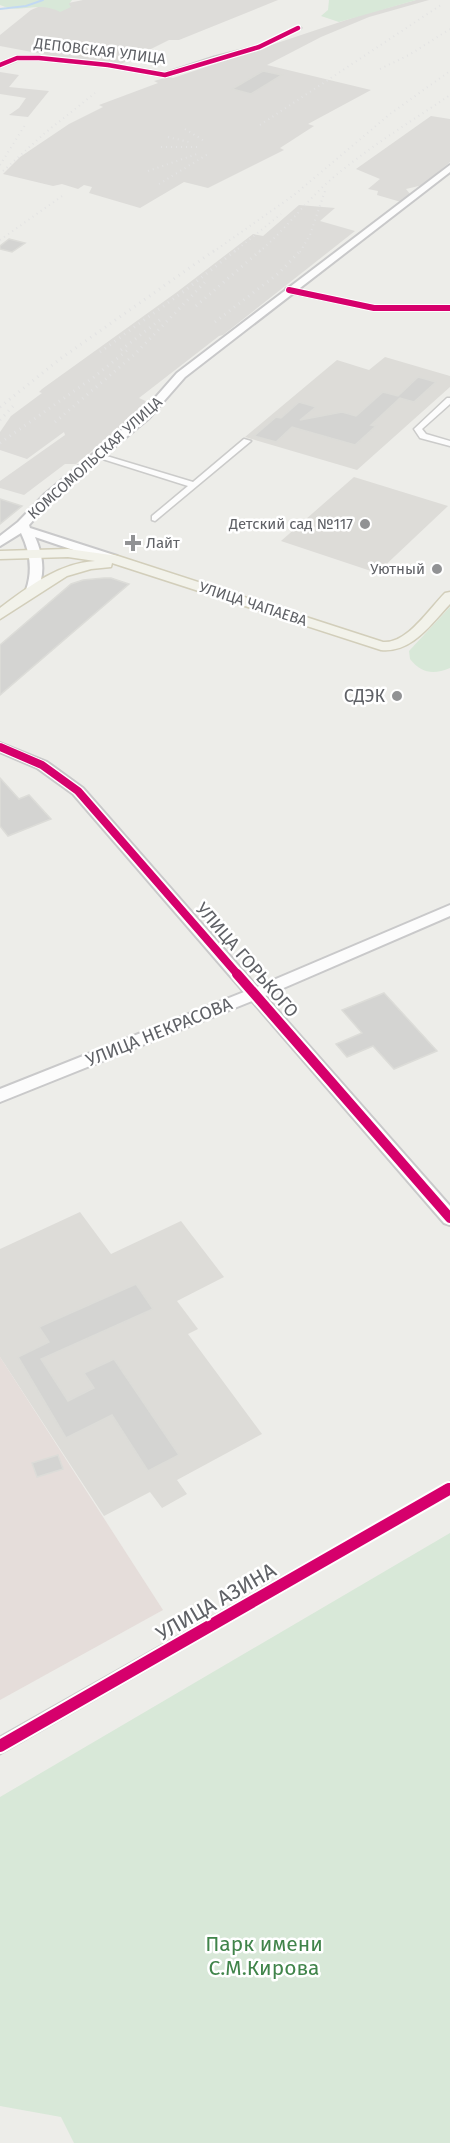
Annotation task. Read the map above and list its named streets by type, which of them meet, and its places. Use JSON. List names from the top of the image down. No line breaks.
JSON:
{"streets":{"main road":["КОМСОМОЛЬСКАЯ УЛИЦА","УЛИЦА ЧАПАЕВА","УЛИЦА ГОРЬКОГО","УЛИЦА НЕКРАСОВА"],"street":["ДЕПОВСКАЯ УЛИЦА","УЛИЦА АЗИНА"]},"crossings":[["КОМСОМОЛЬСКАЯ УЛИЦА","УЛИЦА ЧАПАЕВА"],["УЛИЦА ГОРЬКОГО","УЛИЦА НЕКРАСОВА"]],"parks":["Парк имени С.М.Кирова"],"places":{"other":["Детский сад №117","Уютный","СДЭК"],"health":["Лайт"]}}
